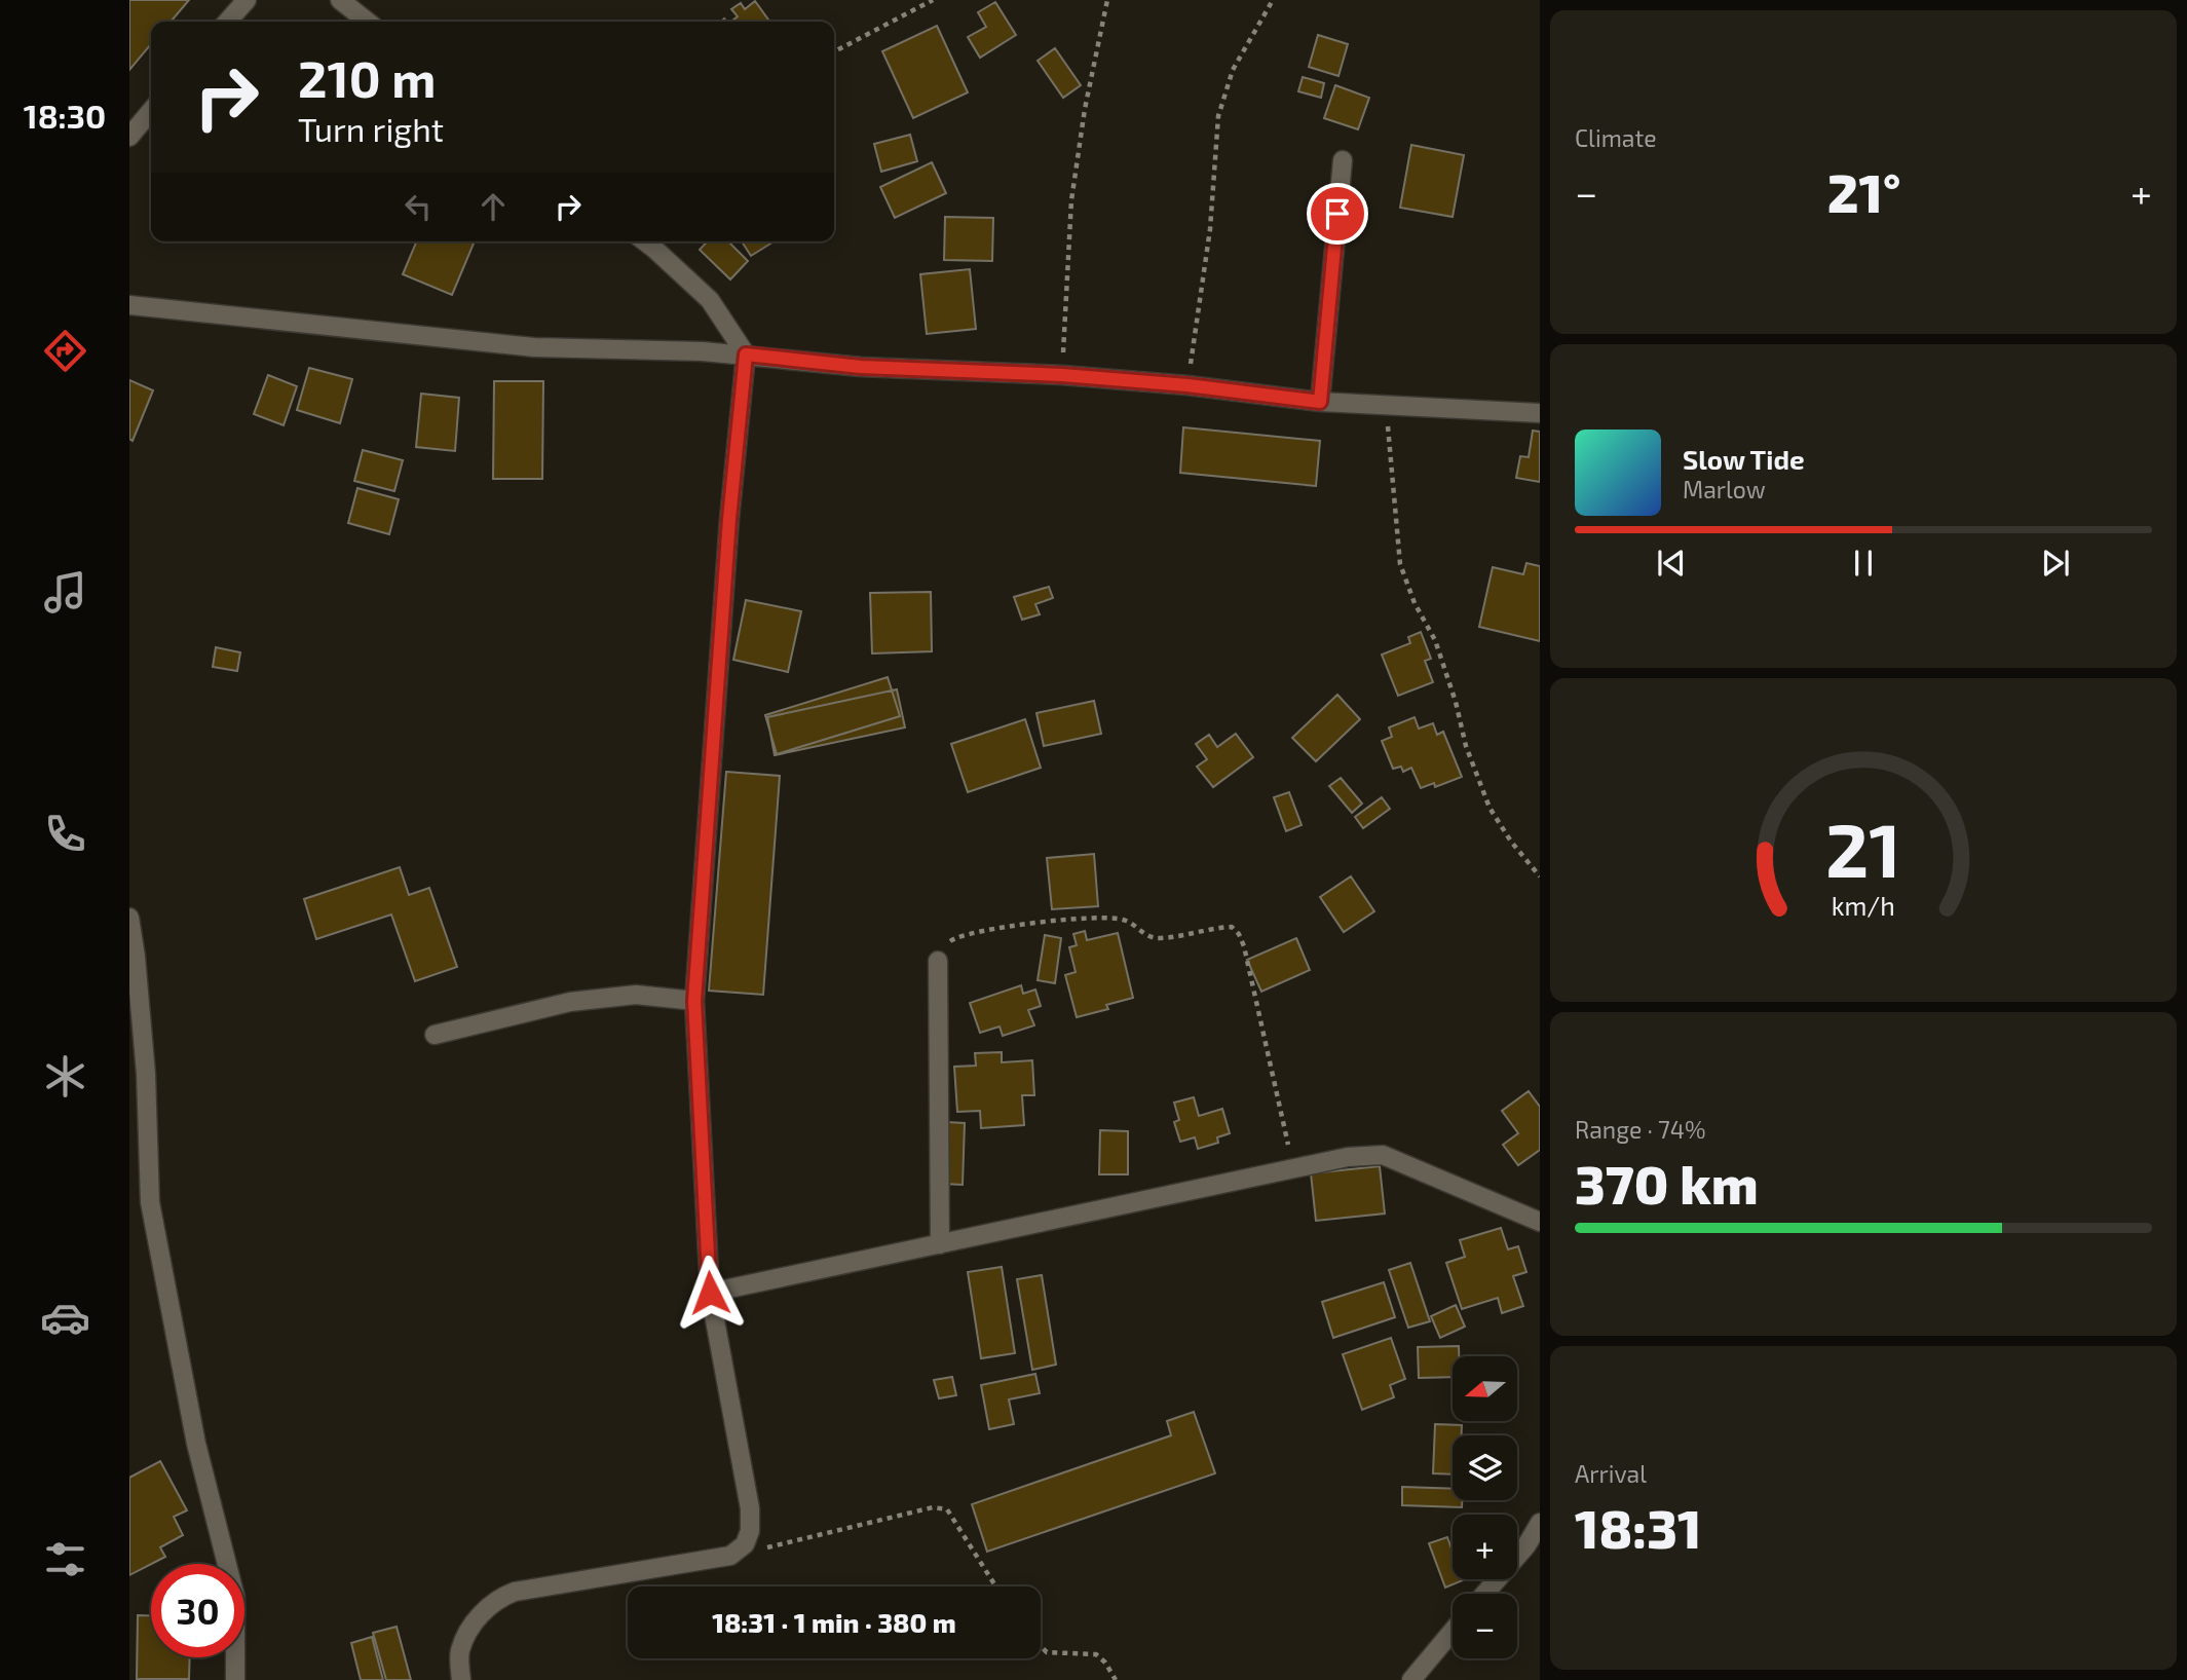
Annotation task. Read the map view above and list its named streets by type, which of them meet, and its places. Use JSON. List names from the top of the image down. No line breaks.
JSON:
{"north":"left","page":{"tabs":"18:30","tile":["Climate",["Range · 74%","370 km"],["Arrival","18:31"]],"turn":["210 m","Turn right"],"heat":["−","21°","+"],"song":["Slow Tide","Marlow"],"map_buttons":["+","−"],"limit":"30","trip":"18:31 · 1 min · 380 m","gauge":["21","km/h"]}}
